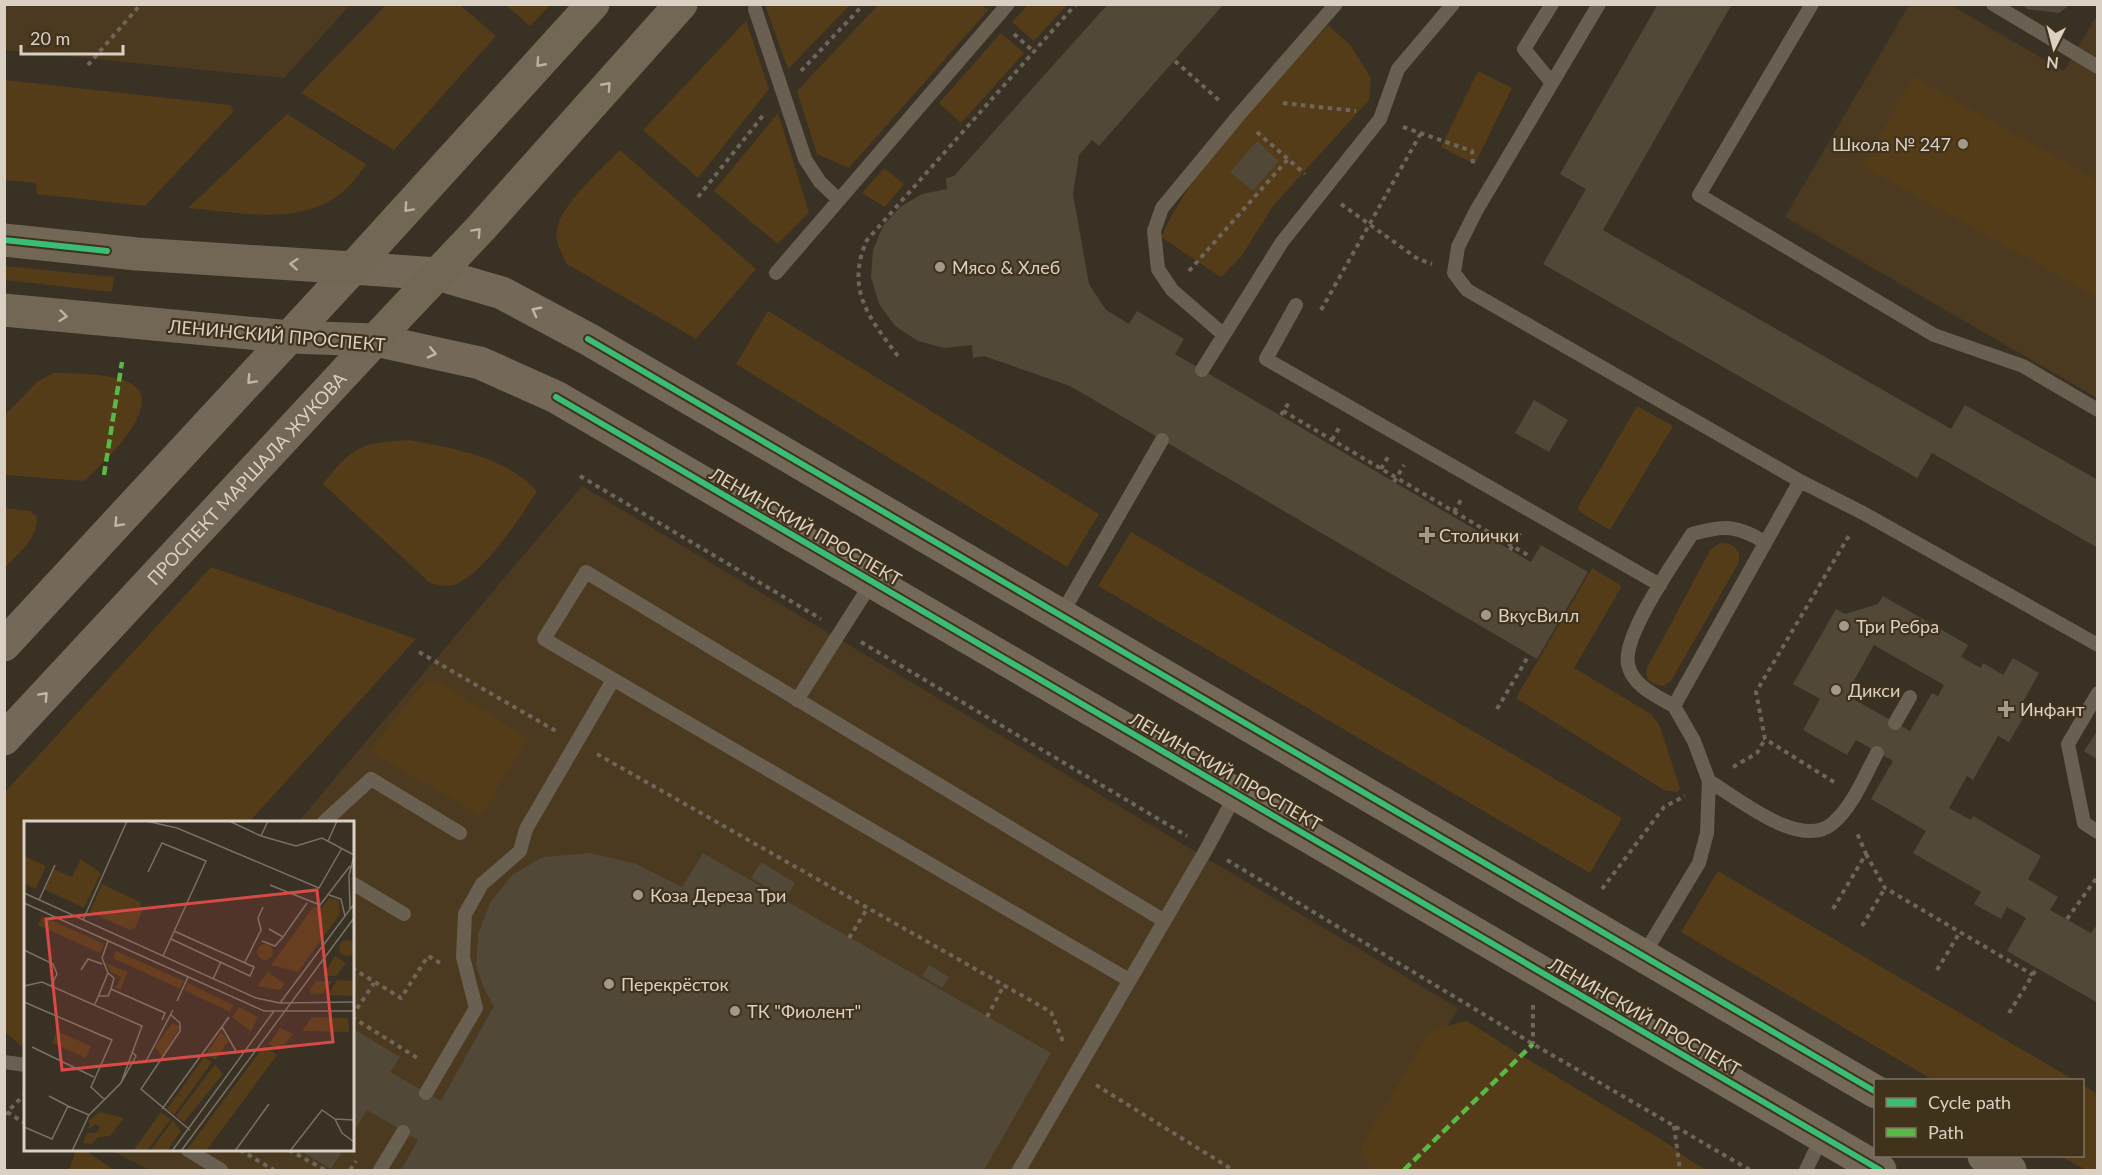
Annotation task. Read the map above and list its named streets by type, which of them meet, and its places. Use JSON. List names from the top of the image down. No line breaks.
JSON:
{"streets":{"main road":["ЛЕНИНСКИЙ ПРОСПЕКТ","ПРОСПЕКТ МАРШАЛА ЖУКОВА"]},"crossings":[["ЛЕНИНСКИЙ ПРОСПЕКТ","ПРОСПЕКТ МАРШАЛА ЖУКОВА"]],"places":{"other":["Школа № 247","Мясо & Хлеб","ВкусВилл","Три Ребра","Дикси","Коза Дереза Три","Перекрёсток","ТК \"Фиолент\""],"health":["Столички","Инфант"]},"legend":["Cycle path","Path"],"scale_bar":"20 m","north":"bottom"}
